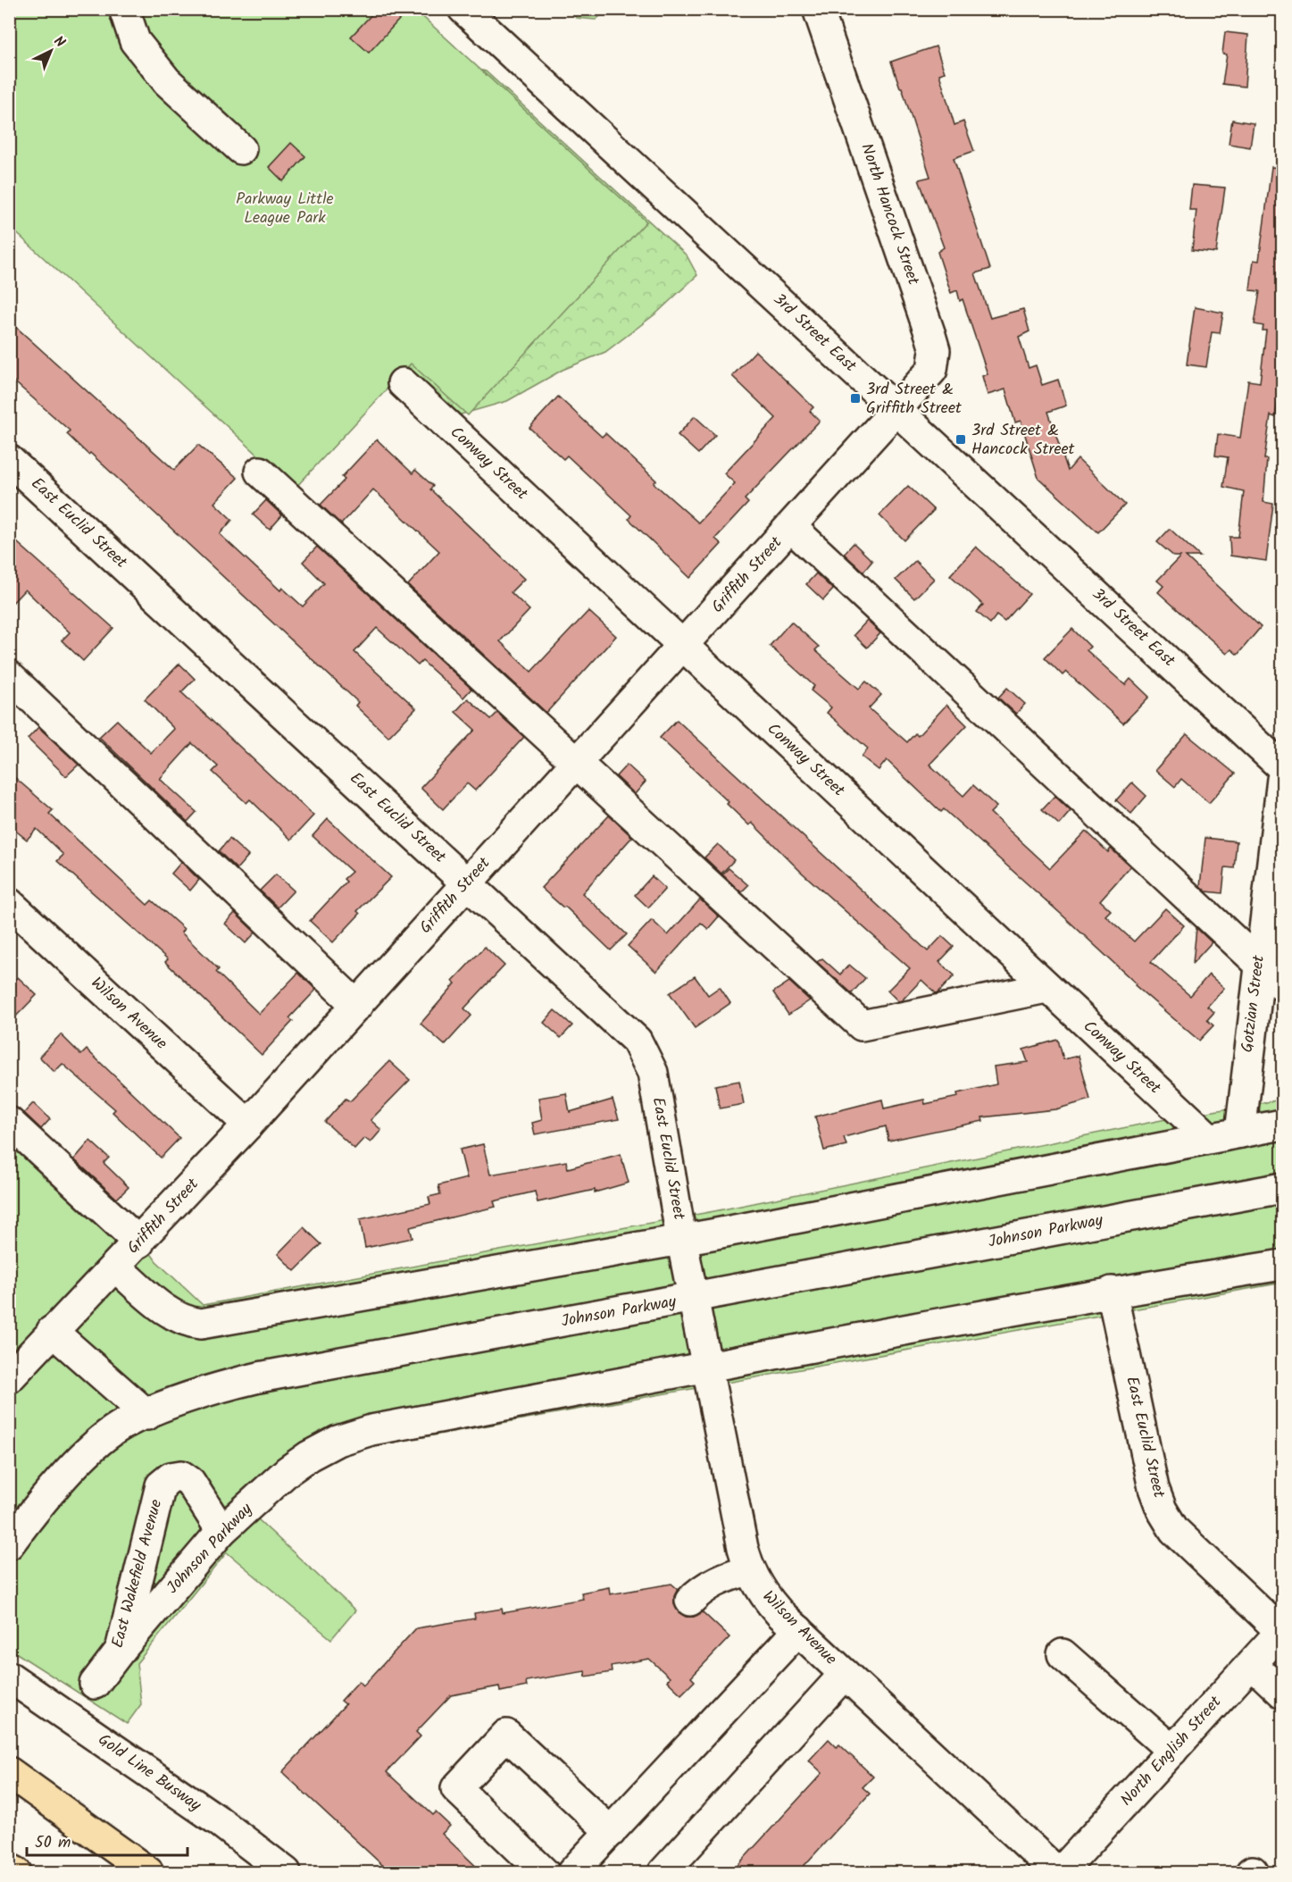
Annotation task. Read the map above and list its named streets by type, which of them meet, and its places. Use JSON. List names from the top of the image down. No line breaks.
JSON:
{"streets":{"street":["North Hancock Street","3rd Street East","Conway Street","East Euclid Street","Griffith Street","Gotzian Street","Wilson Avenue","Johnson Parkway","East Wakefield Avenue","North English Street","Gold Line Busway"]},"crossings":[["North Hancock Street","3rd Street East"],["North Hancock Street","Griffith Street"],["3rd Street East","Griffith Street"],["Conway Street","Griffith Street"],["East Euclid Street","Griffith Street"],["East Euclid Street","Wilson Avenue"],["East Euclid Street","Johnson Parkway"],["East Euclid Street","North English Street"],["Griffith Street","Wilson Avenue"],["Wilson Avenue","Johnson Parkway"],["Wilson Avenue","North English Street"],["Johnson Parkway","East Wakefield Avenue"]],"parks":["Parkway Little League Park"],"places":{"transit":["3rd Street & Griffith Street","3rd Street & Hancock Street"]},"scale_bar":"50 m","north":"top right"}
